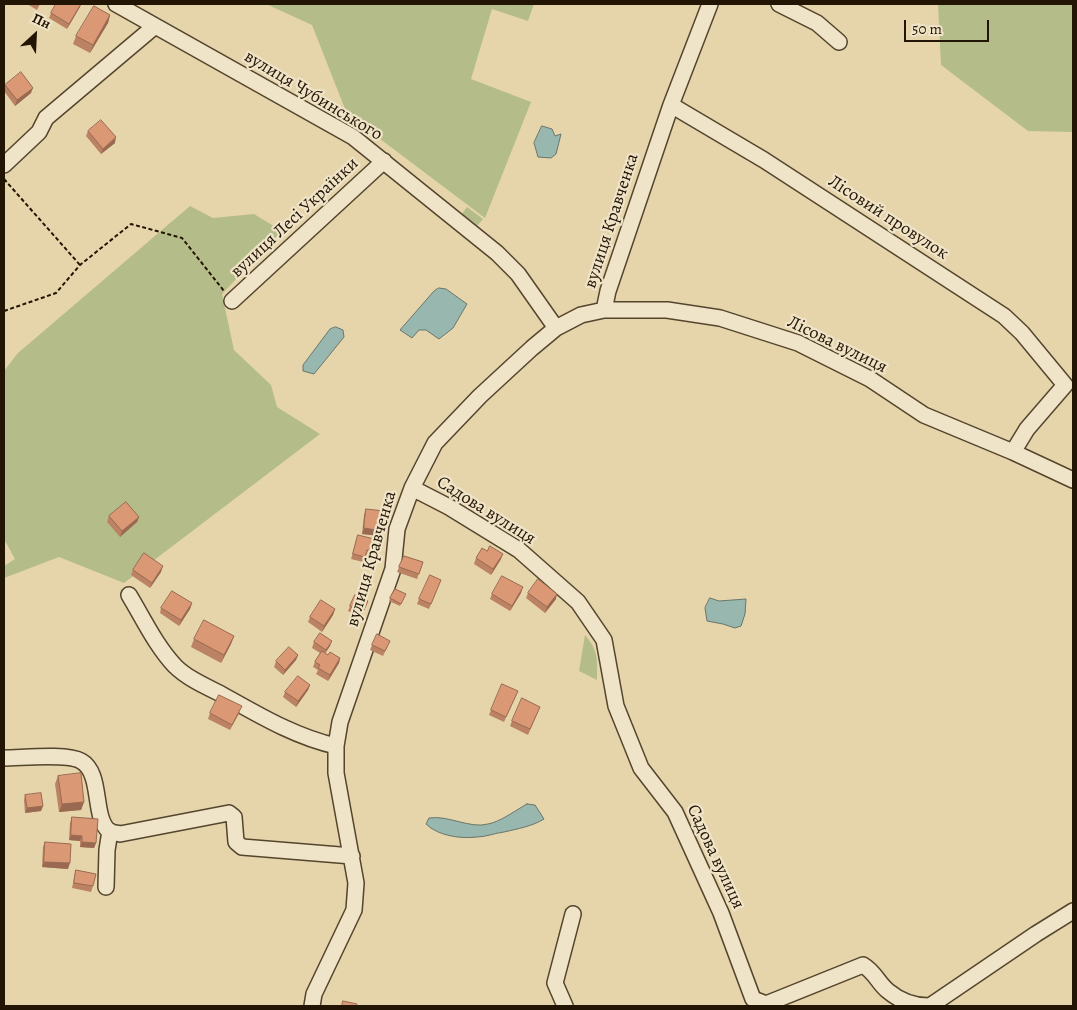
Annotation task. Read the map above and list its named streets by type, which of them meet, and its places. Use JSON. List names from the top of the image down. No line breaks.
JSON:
{"streets":{"street":["вулиця Чубинського","вулиця Лесі Українки","Лісовий провулок","вулиця Кравченка","Лісова вулиця","Садова вулиця"]},"crossings":[["вулиця Чубинського","вулиця Лесі Українки"],["вулиця Чубинського","вулиця Кравченка"],["Лісовий провулок","вулиця Кравченка"],["вулиця Кравченка","Лісова вулиця"],["вулиця Кравченка","Садова вулиця"]],"scale_bar":"50 m","north":"top right"}
